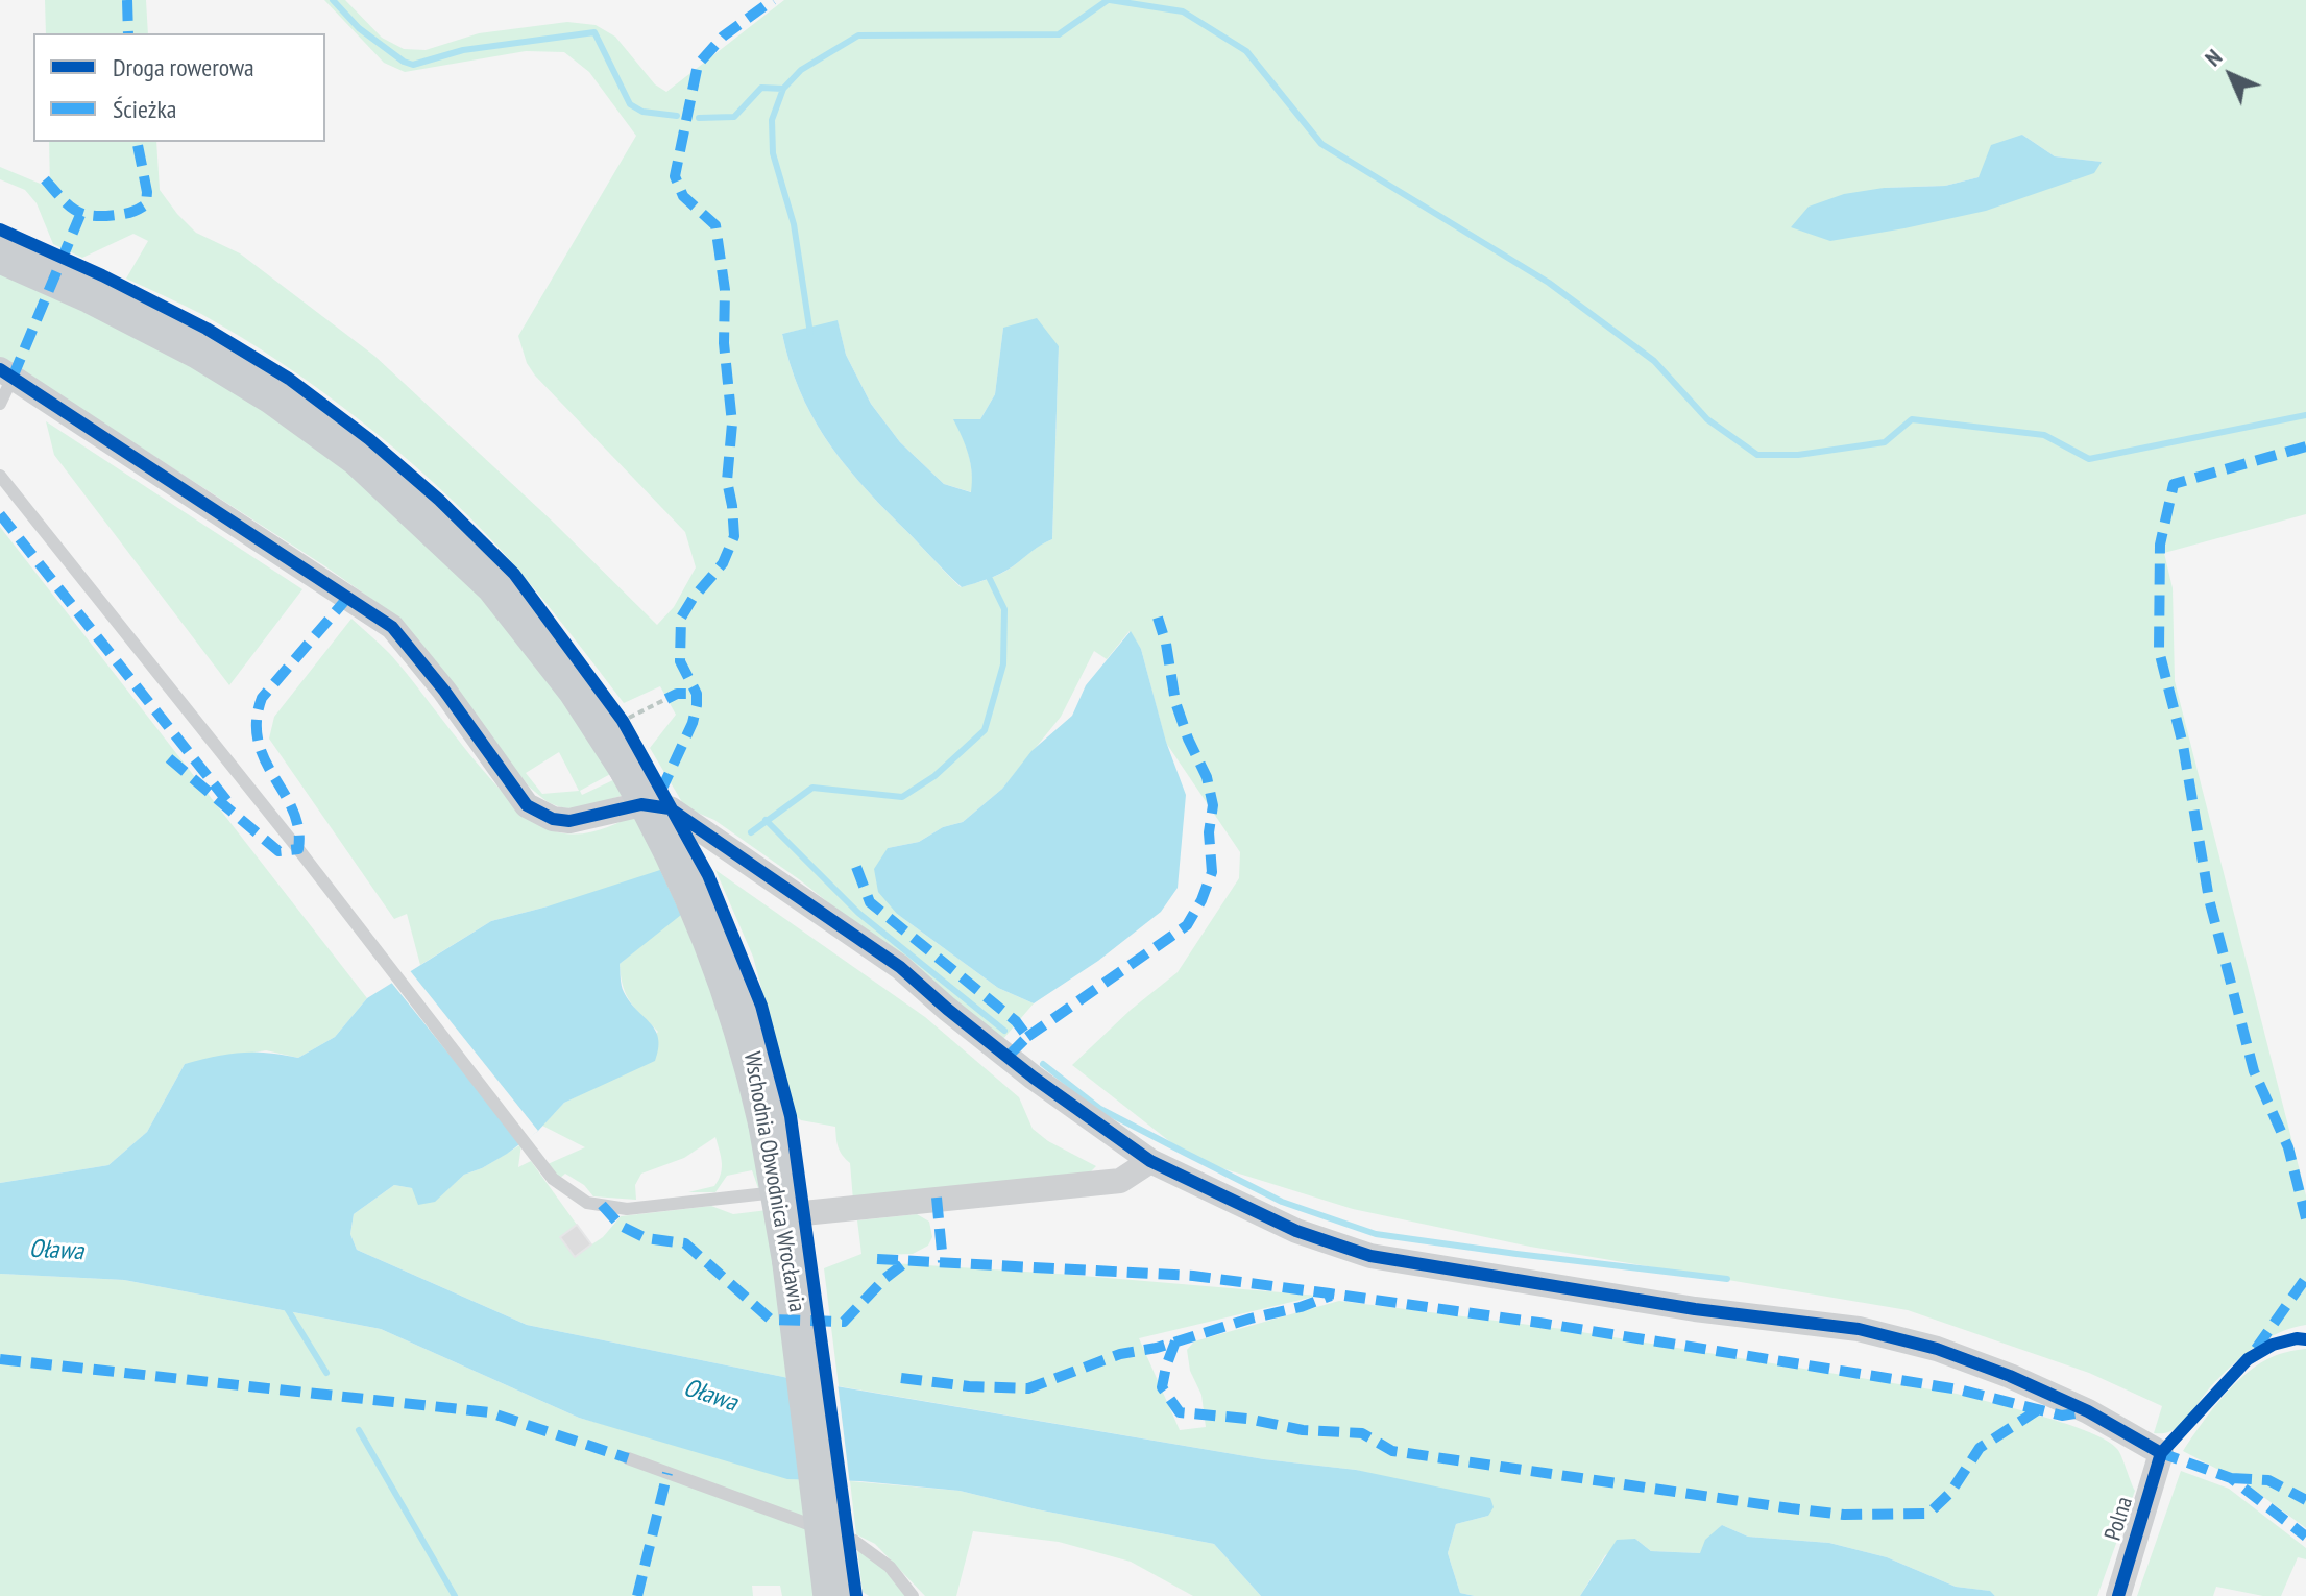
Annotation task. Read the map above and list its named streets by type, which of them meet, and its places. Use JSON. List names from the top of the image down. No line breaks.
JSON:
{"streets":{"main road":["Wschodnia Obwodnica Wrocławia"],"street":["Polna"]},"water":["Oława"],"legend":["Droga rowerowa","Ścieżka"],"north":"top left"}
